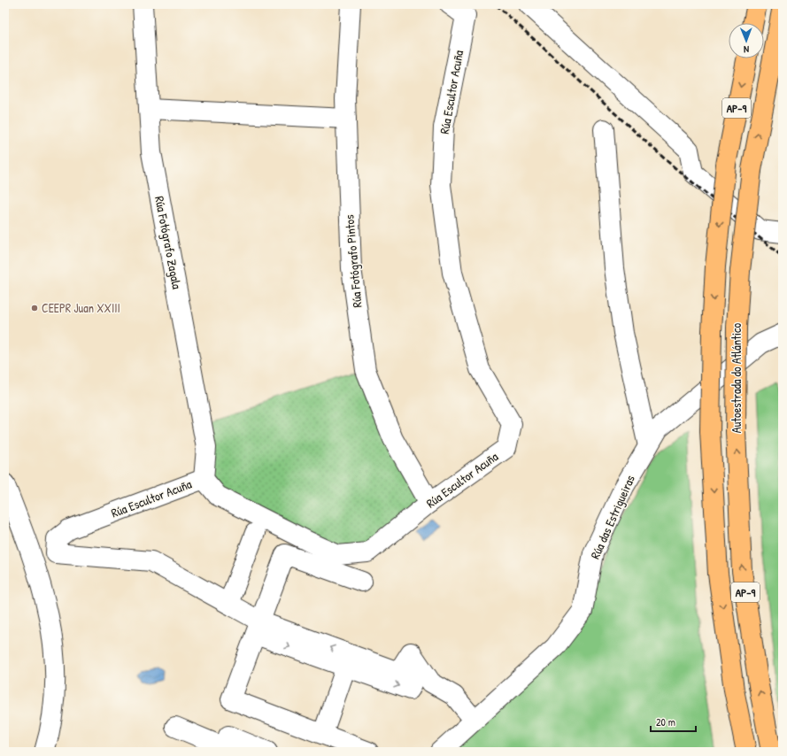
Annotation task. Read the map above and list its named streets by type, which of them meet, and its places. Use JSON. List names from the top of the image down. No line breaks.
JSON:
{"streets":{"highway":["AP-9","Autoestrada do Atlántico"],"street":["Rúa Escultor Acuña","Rúa Fotógrafo Zagala","Rúa Fotógrafo Pintos","Rúa das Estrigueiras"]},"crossings":[["Rúa Escultor Acuña","Rúa Fotógrafo Zagala"],["Rúa Escultor Acuña","Rúa Fotógrafo Pintos"]],"places":["CEEPR Juan XXIII"],"scale_bar":"20 m","north":"bottom"}
